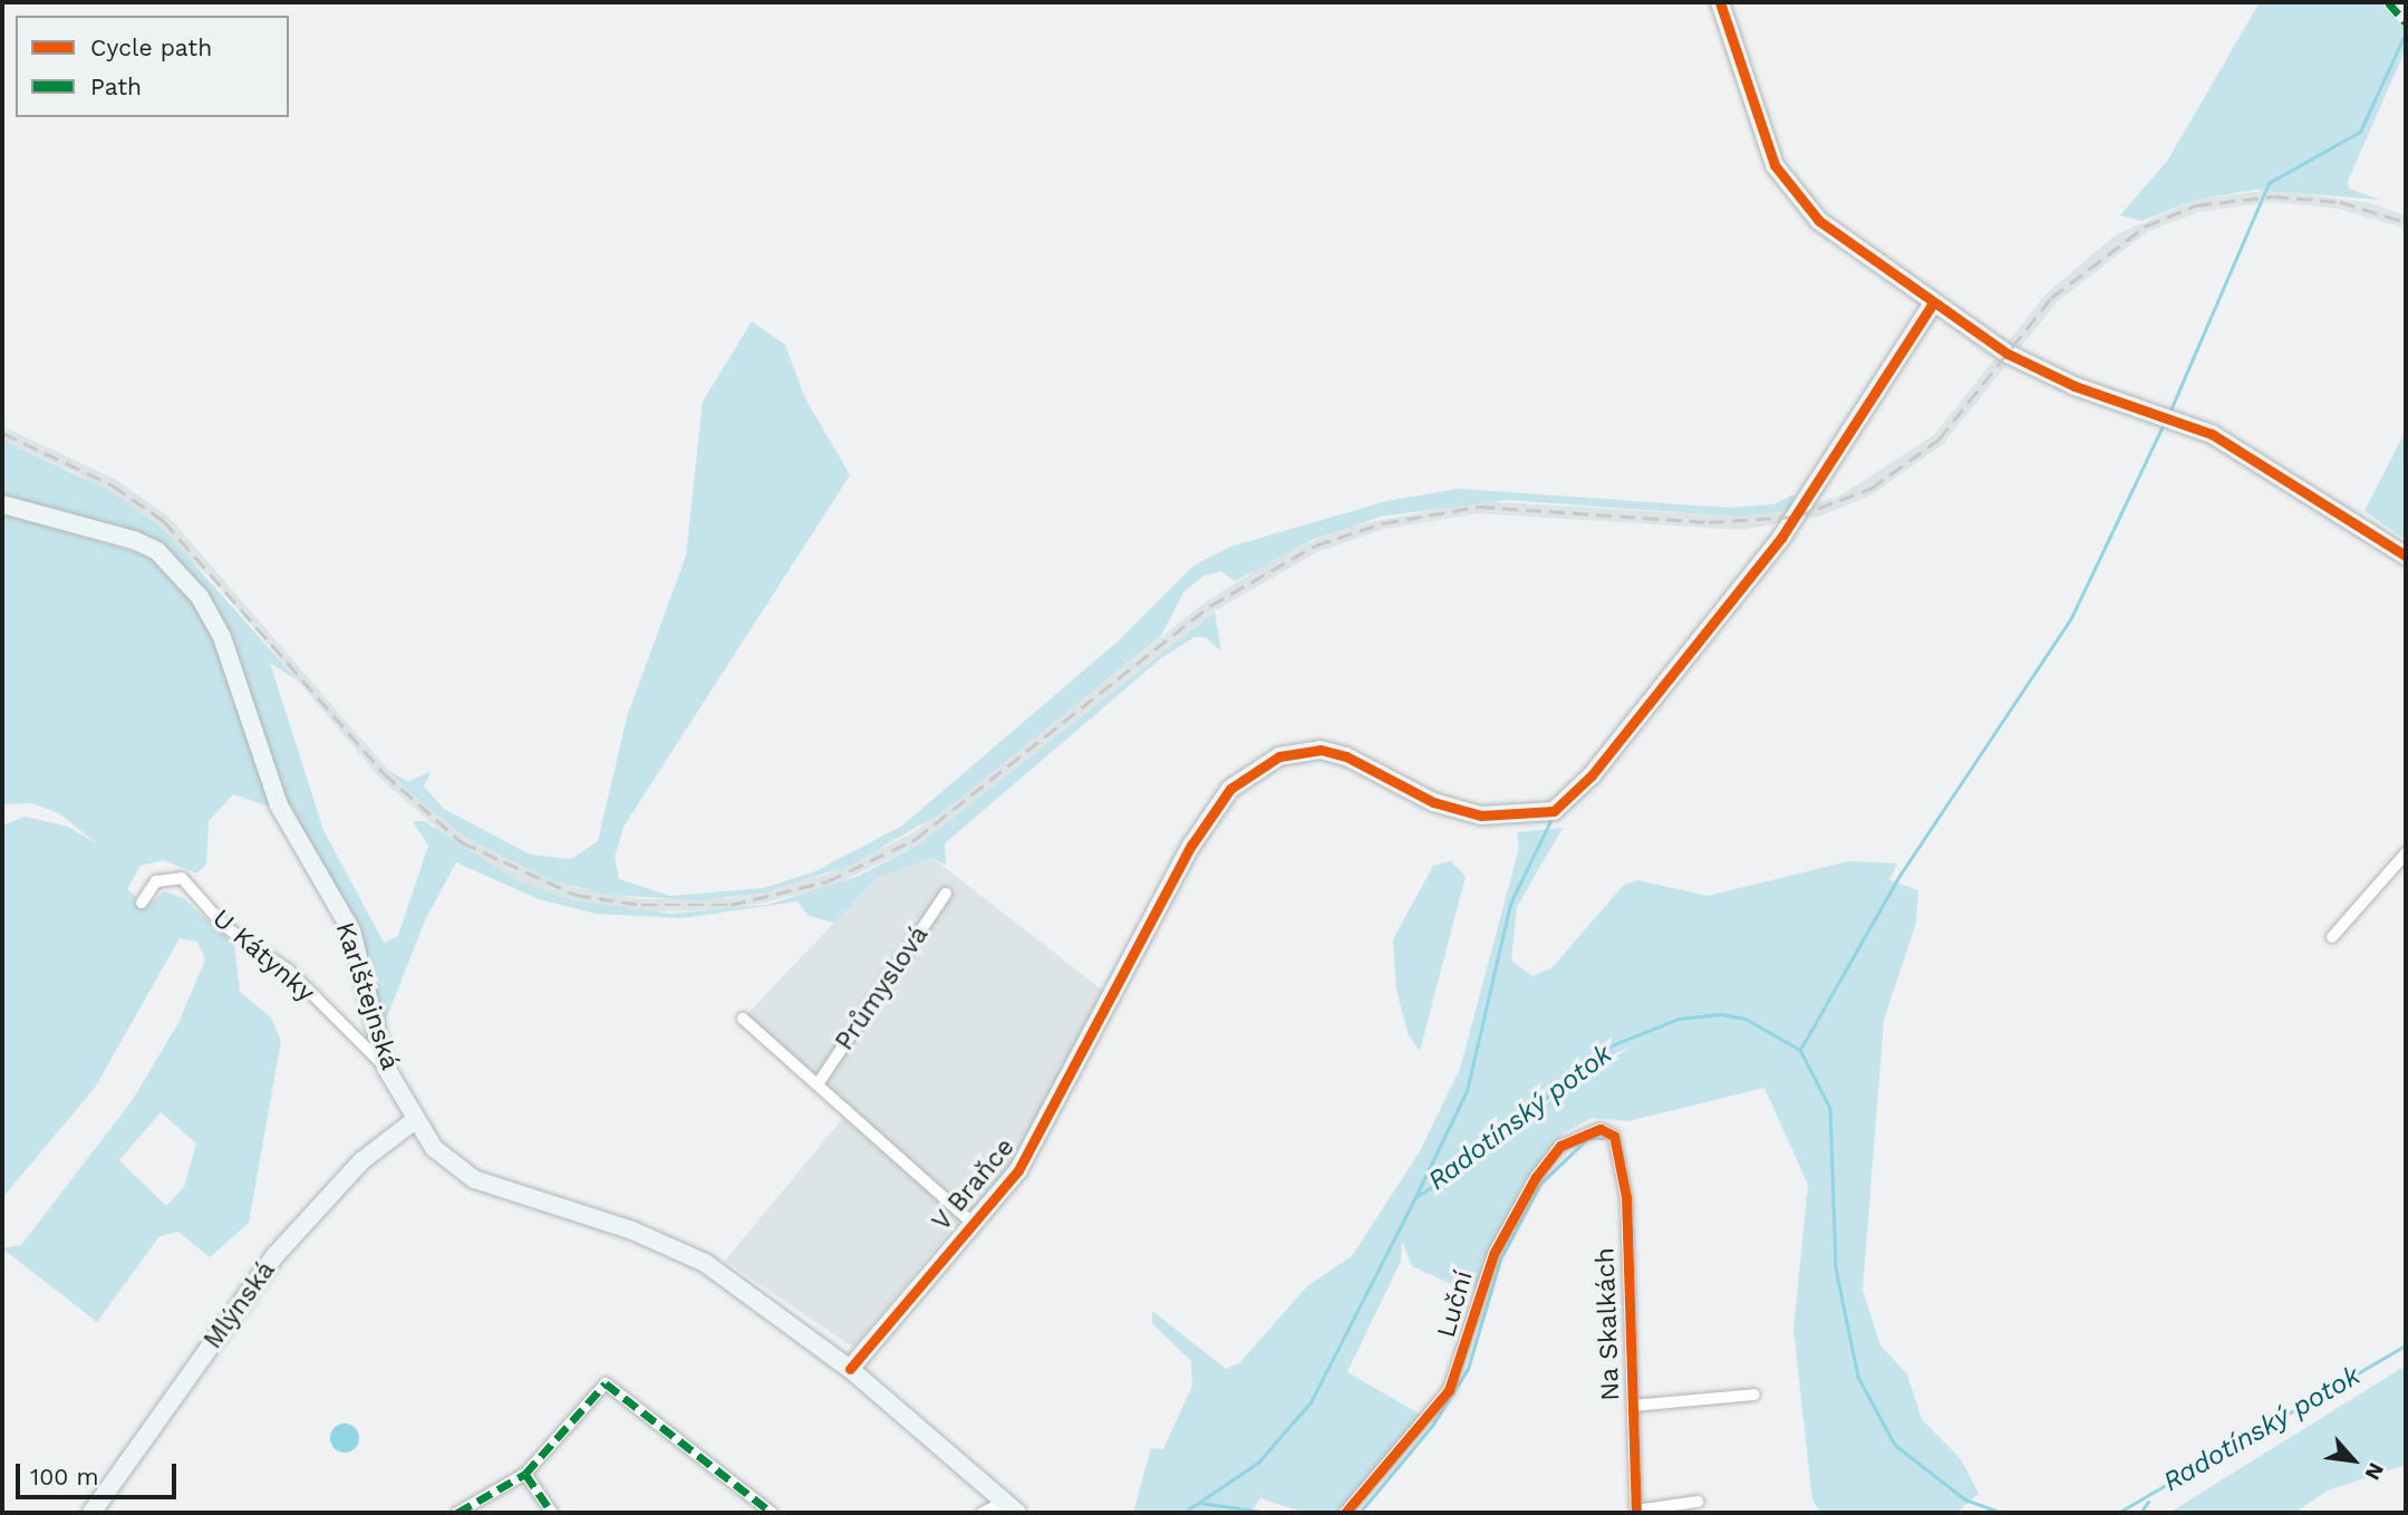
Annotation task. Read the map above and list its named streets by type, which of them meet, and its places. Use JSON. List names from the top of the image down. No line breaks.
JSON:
{"streets":{"street":["U Kátynky","Průmyslová","Karlštejnská","V Braňce","Luční","Mlýnská","Na Skalkách"]},"crossings":[["U Kátynky","Karlštejnská"],["Karlštejnská","V Braňce"],["Karlštejnská","Mlýnská"],["Luční","Na Skalkách"]],"water":["Radotínský potok"],"legend":["Cycle path","Path"],"scale_bar":"100 m","north":"bottom right"}
